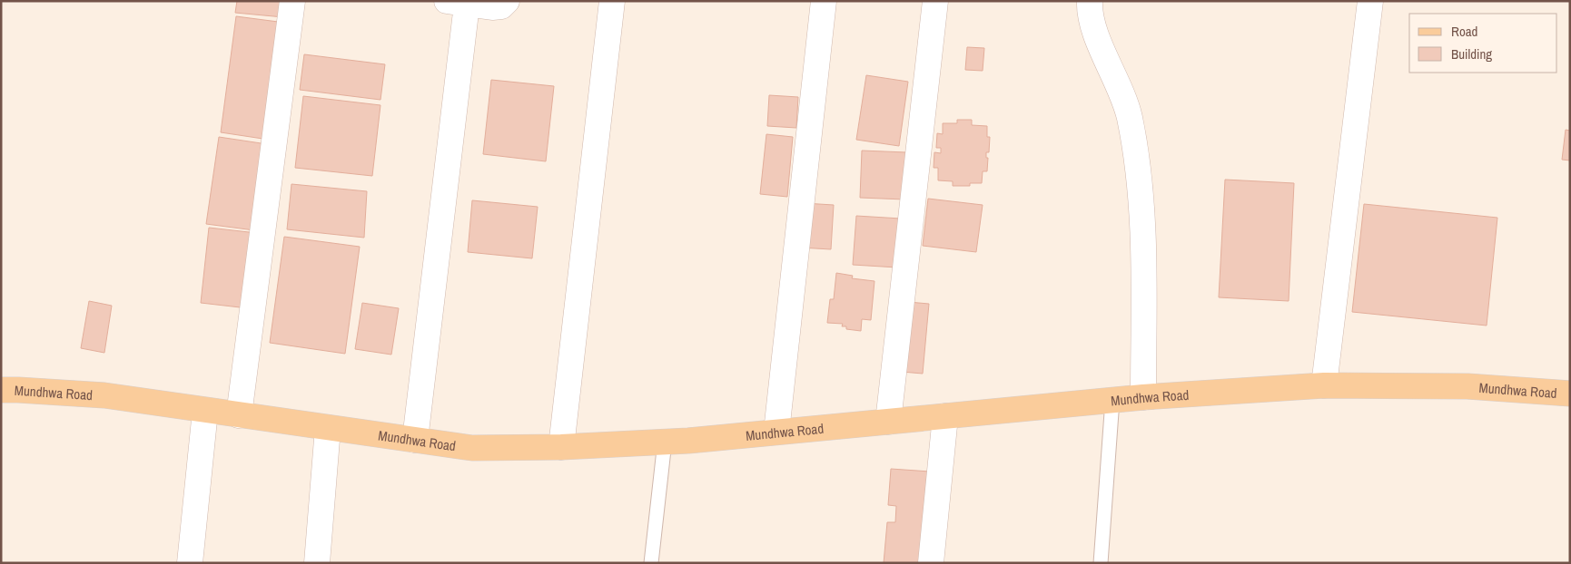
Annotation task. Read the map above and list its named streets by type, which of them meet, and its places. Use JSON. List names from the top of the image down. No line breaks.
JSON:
{"streets":{"main road":["Mundhwa Road"]},"legend":["Road","Building"]}
